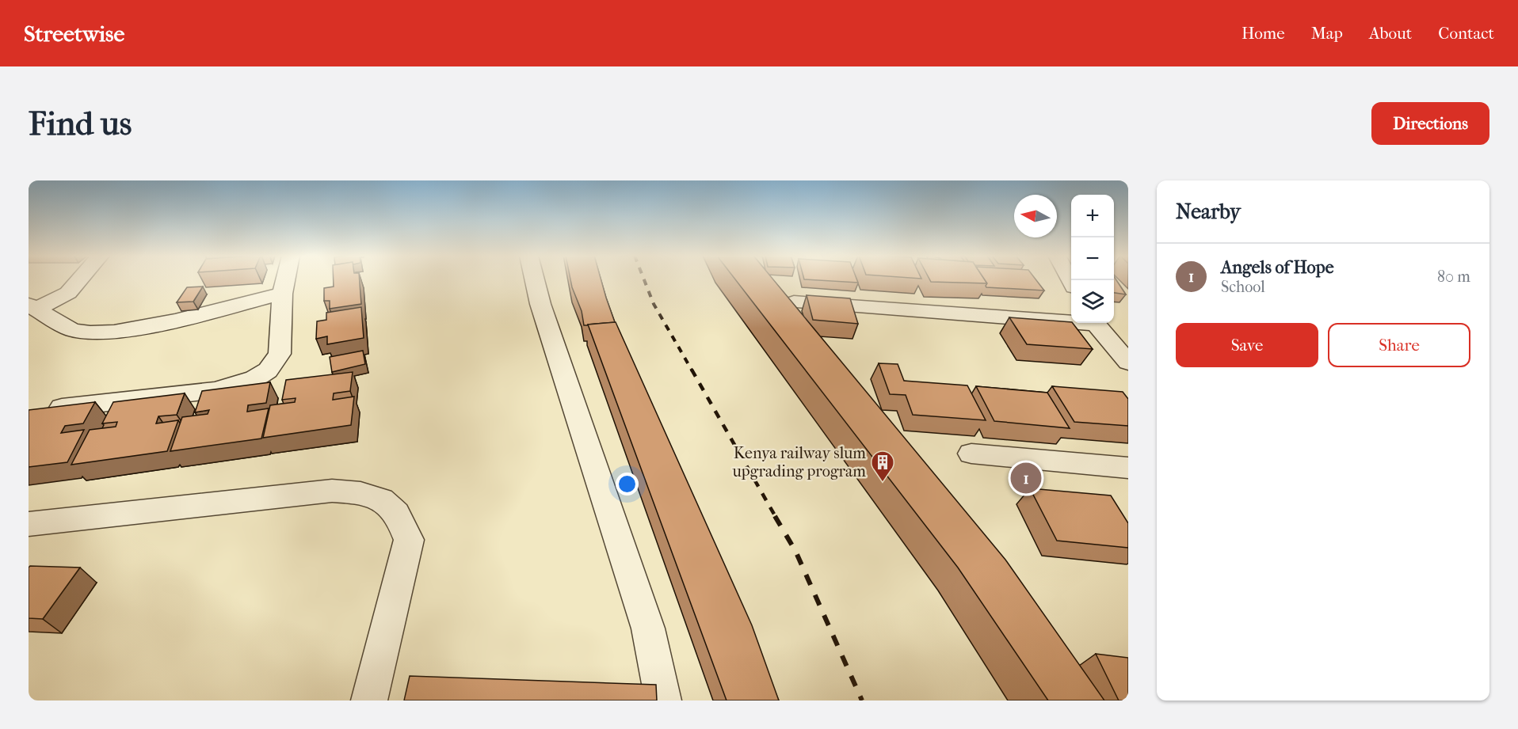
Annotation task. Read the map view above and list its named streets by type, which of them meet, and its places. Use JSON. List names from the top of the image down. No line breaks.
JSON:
{"places":{"building":["Kenya railway slum upgrading program"]},"north":"left","page":{"header":"Streetwise","nav":["Home","Map","About","Contact"],"buttons":["Directions",["Save","Share"]],"title":"Find us","heading":"Nearby","map_buttons":["+","−"],"list":[{"mark":"1","name":"Angels of Hope","note":"School","value":"80 m"}],"pins":"1"}}
